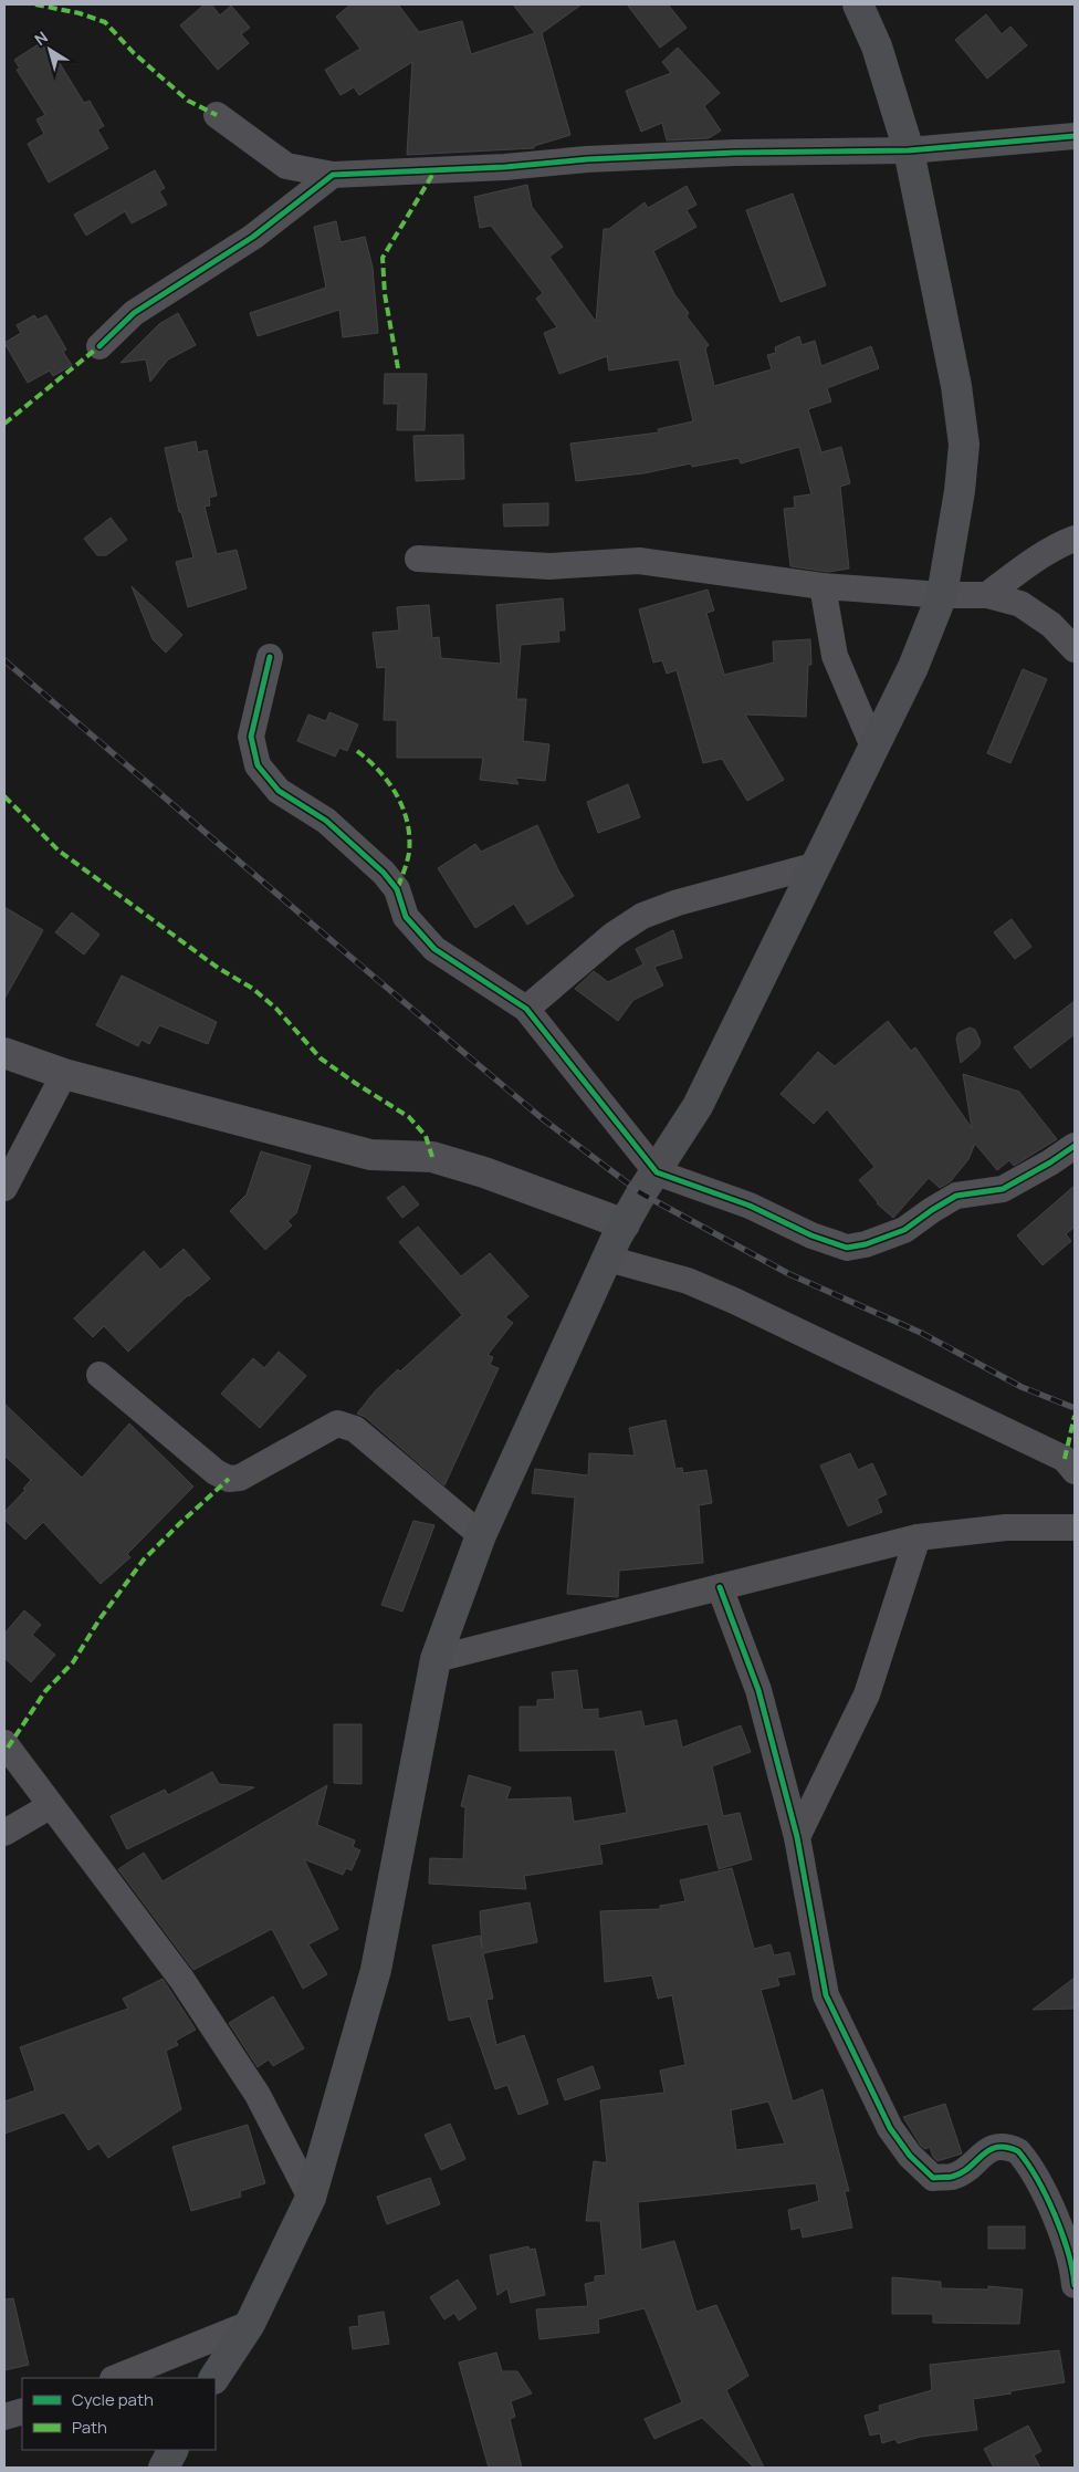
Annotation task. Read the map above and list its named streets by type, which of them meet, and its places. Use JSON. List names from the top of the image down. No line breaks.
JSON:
{"legend":["Cycle path","Path"],"north":"top left"}
